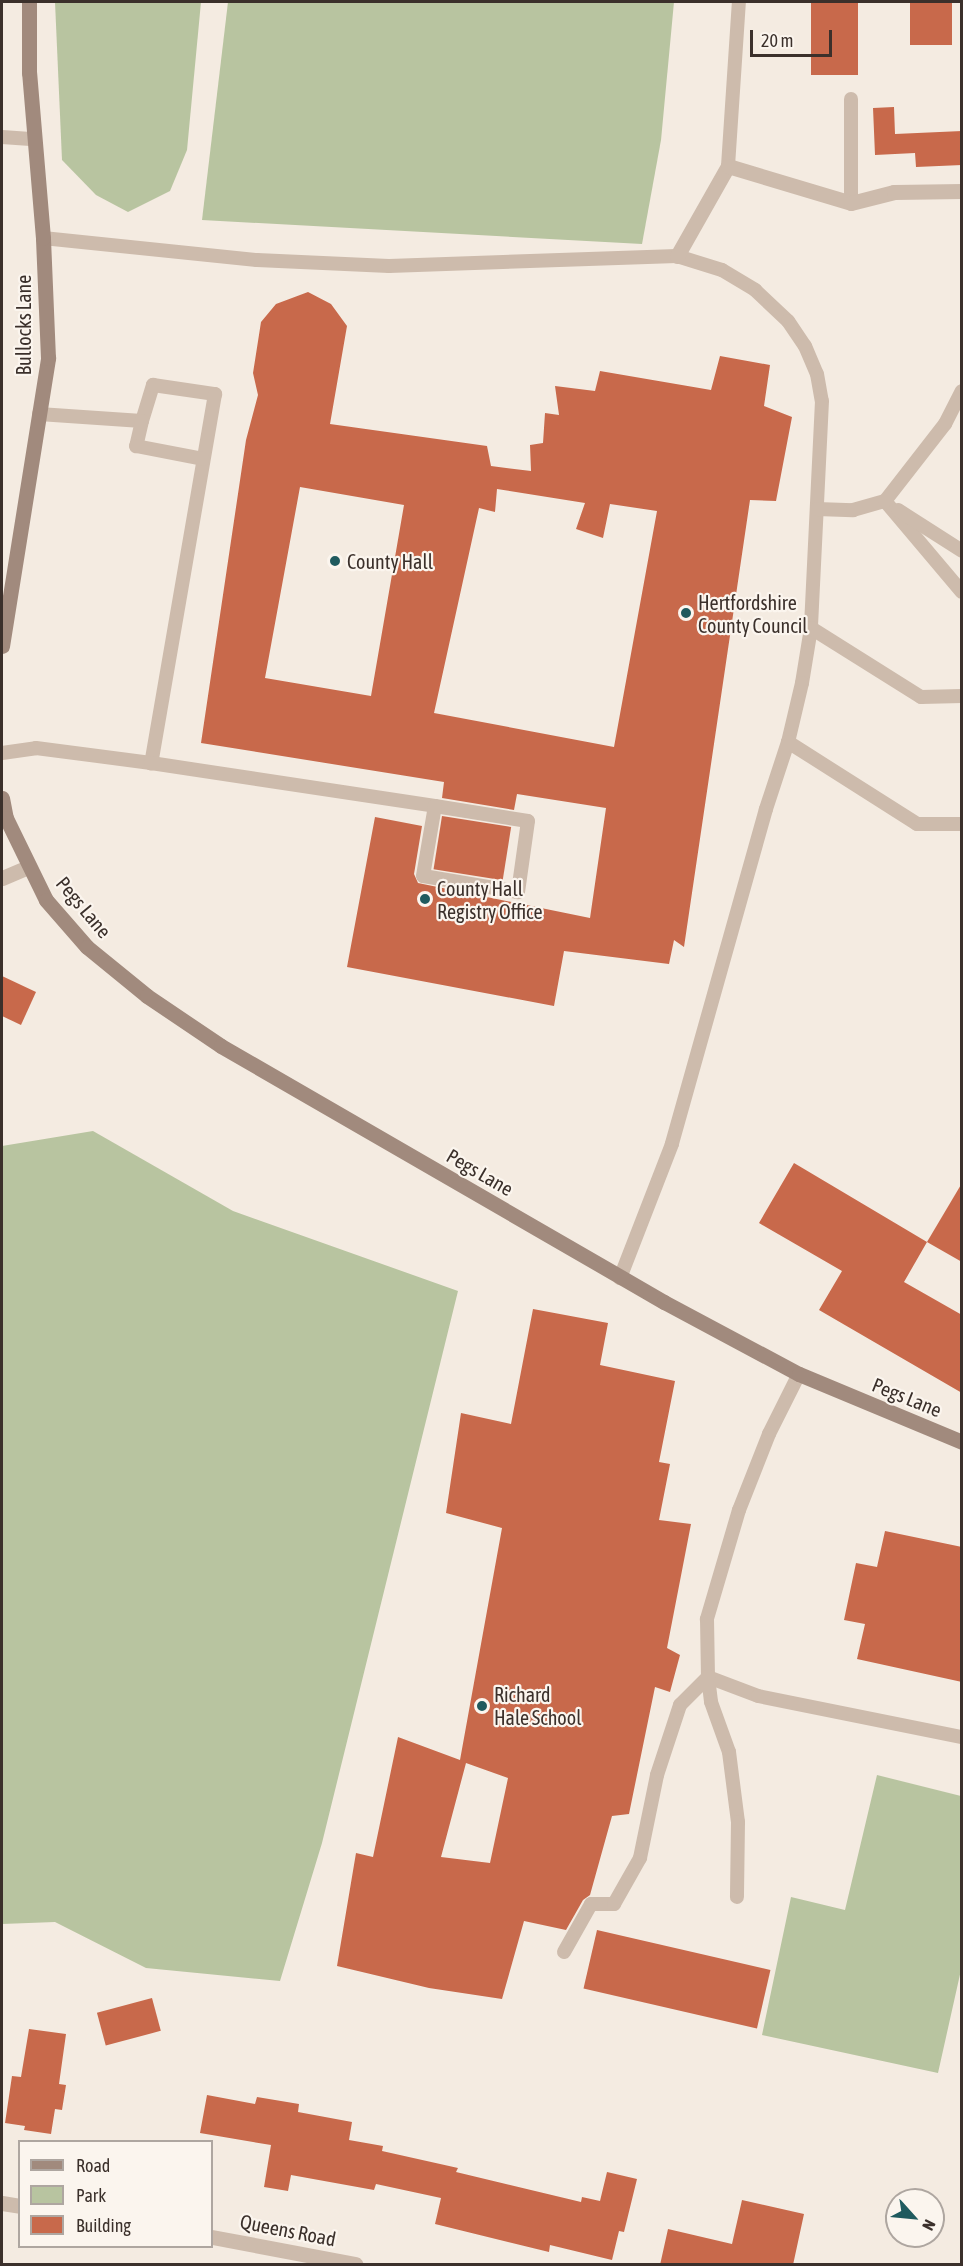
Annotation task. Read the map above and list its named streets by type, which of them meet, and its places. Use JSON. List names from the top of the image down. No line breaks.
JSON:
{"streets":{"main road":["Bullocks Lane","Pegs Lane"],"street":["Queens Road"]},"places":["County Hall","Hertfordshire County Council","County Hall Registry Office","Richard Hale School"],"legend":["Road","Park","Building"],"scale_bar":"20 m","north":"bottom right"}
